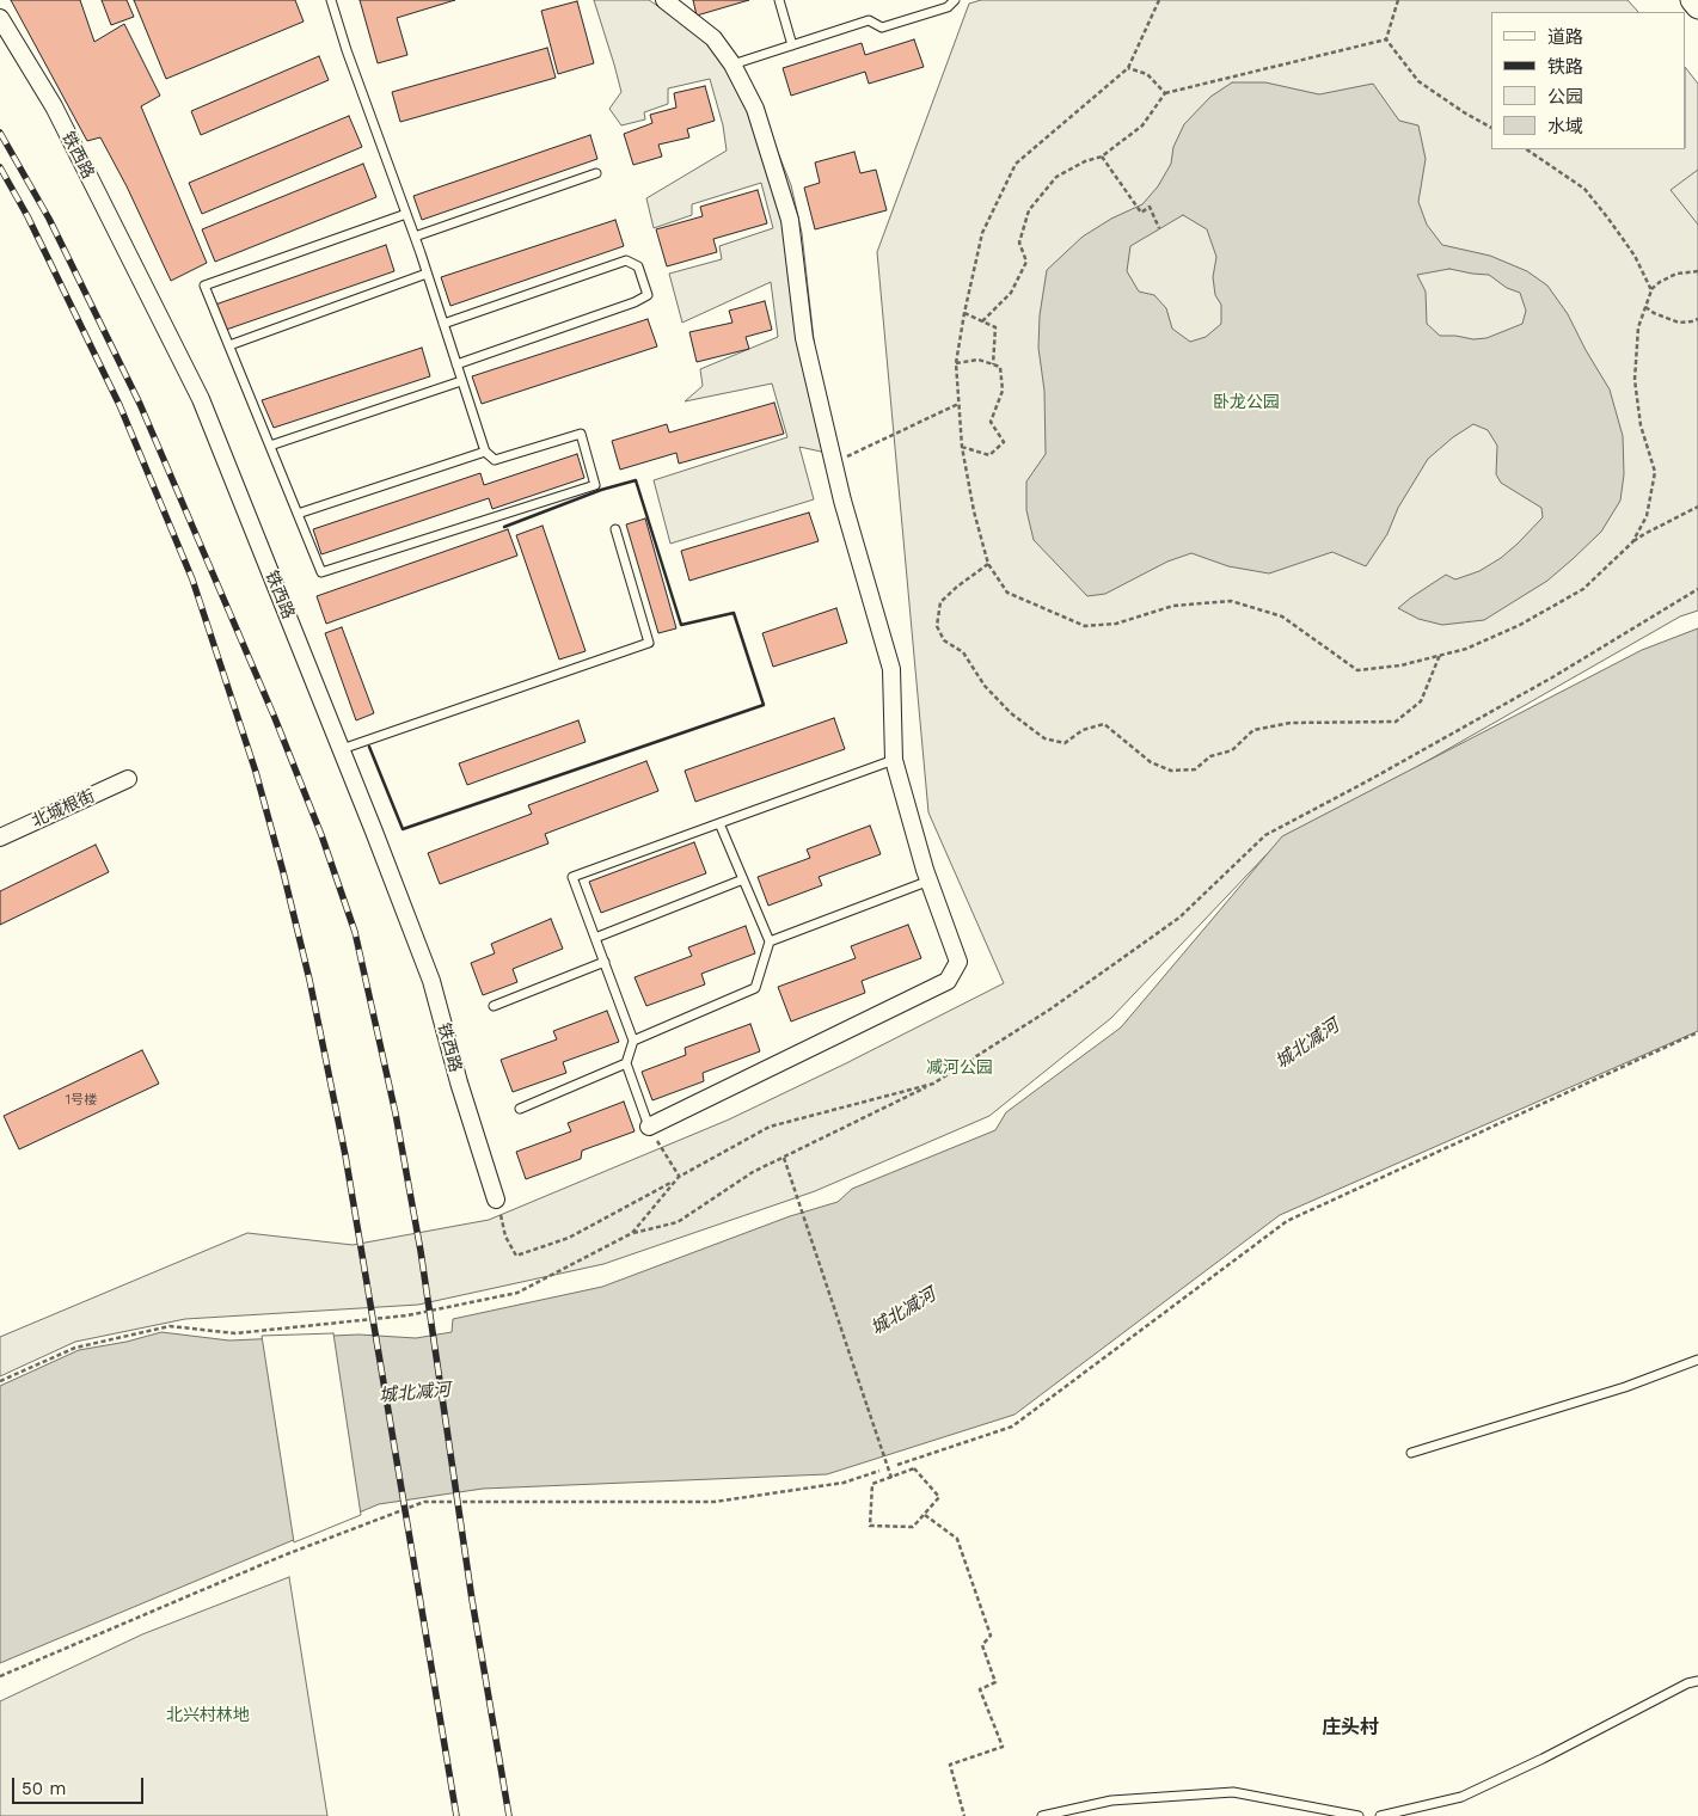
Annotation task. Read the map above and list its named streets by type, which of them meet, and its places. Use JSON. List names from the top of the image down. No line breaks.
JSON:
{"streets":{"street":["铁西路","北城根街"]},"districts":["庄头村"],"water":["城北减河"],"parks":["卧龙公园","减河公园","北兴村林地"],"house_numbers":["1号楼"],"legend":["道路","铁路","公园","水域"],"scale_bar":"50 m"}
